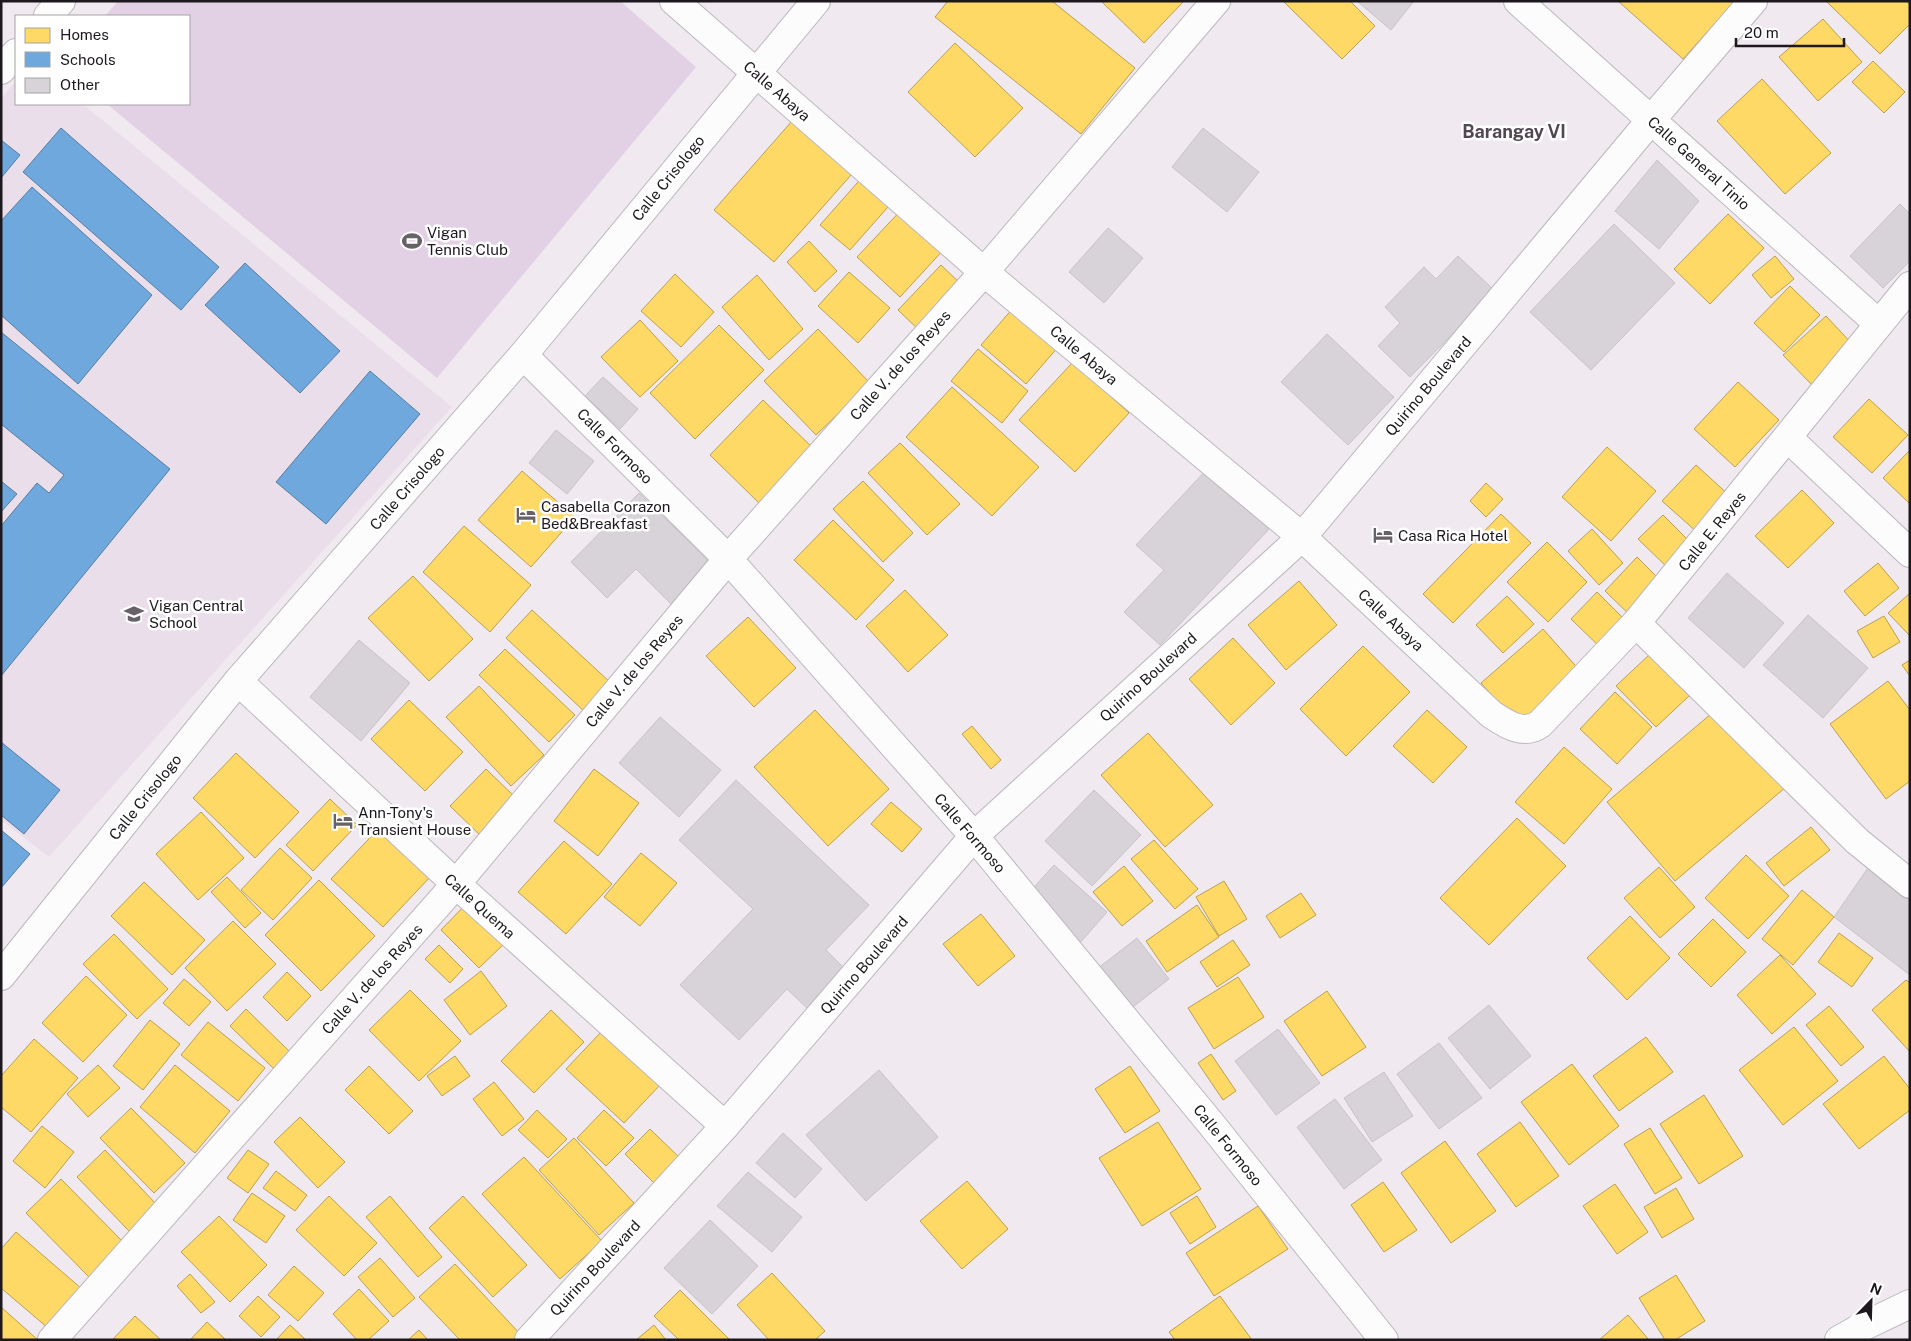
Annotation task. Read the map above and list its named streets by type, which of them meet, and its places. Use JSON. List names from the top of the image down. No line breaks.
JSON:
{"streets":{"street":["Calle Abaya","Calle General Tinio","Calle Crisologo","Calle V. de los Reyes","Quirino Boulevard","Calle Formoso","Calle E. Reyes","Calle Quema"]},"crossings":[["Calle Abaya","Calle Crisologo"],["Calle Abaya","Calle V. de los Reyes"],["Calle Abaya","Quirino Boulevard"],["Calle Abaya","Calle E. Reyes"],["Calle General Tinio","Quirino Boulevard"],["Calle General Tinio","Calle E. Reyes"],["Calle Crisologo","Calle Formoso"],["Calle Crisologo","Calle Quema"],["Calle V. de los Reyes","Calle Formoso"],["Calle V. de los Reyes","Calle Quema"],["Quirino Boulevard","Calle Formoso"],["Quirino Boulevard","Calle Quema"]],"districts":["Barangay VI"],"places":{"sports":["Vigan Tennis Club"],"hotel":["Casabella Corazon Bed&Breakfast","Casa Rica Hotel","Ann-Tony's Transient House"],"school or university":["Vigan Central School"]},"legend":["Homes","Schools","Other"],"scale_bar":"20 m","north":"top right"}
